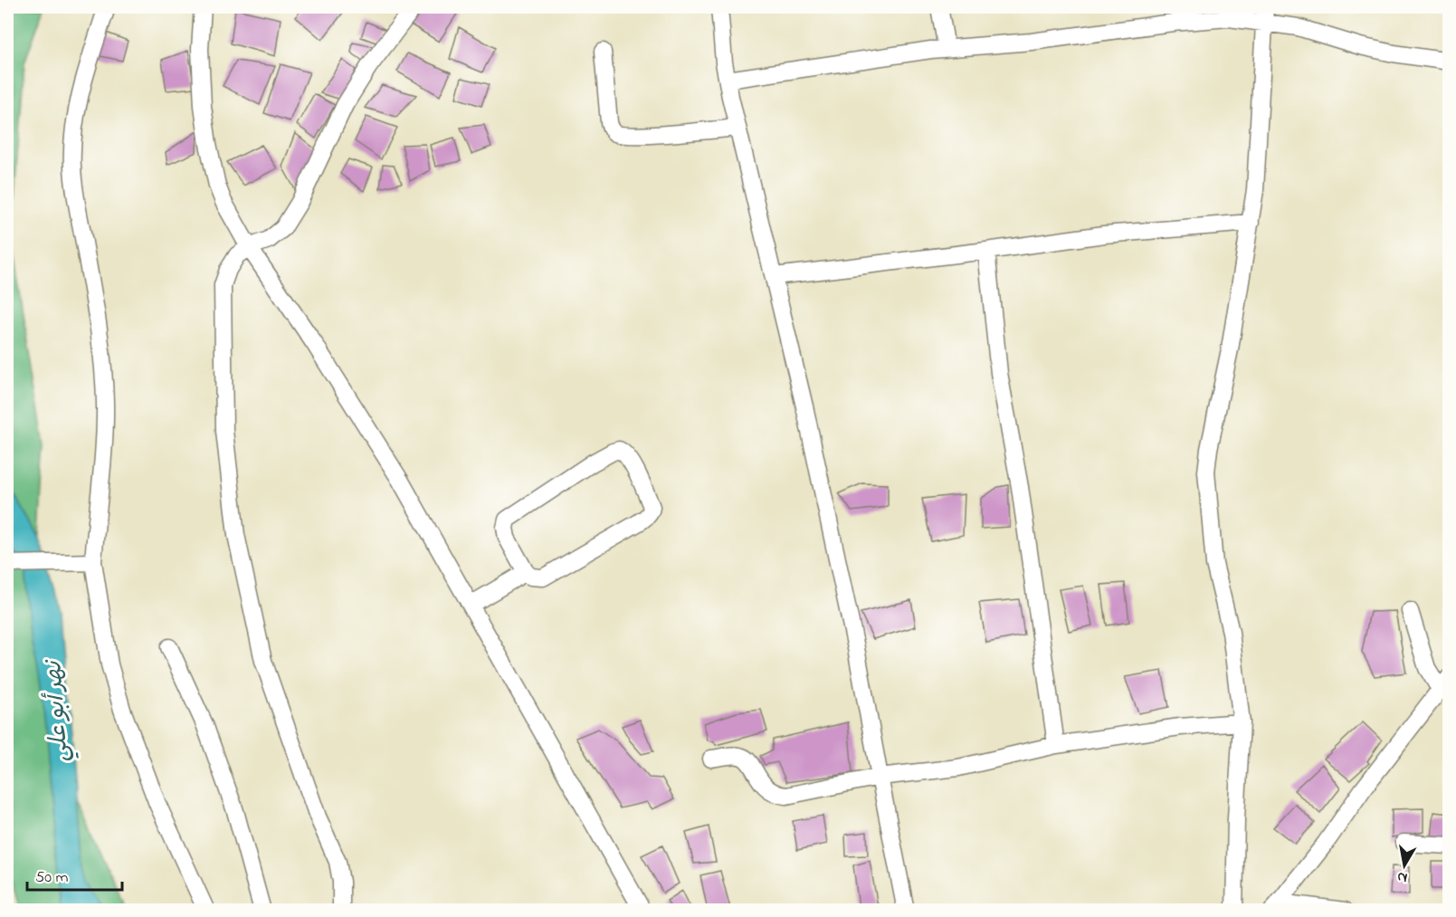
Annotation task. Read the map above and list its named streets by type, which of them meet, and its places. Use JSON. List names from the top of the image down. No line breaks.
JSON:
{"water":["نهر أبو علي"],"scale_bar":"50 m","north":"bottom"}
